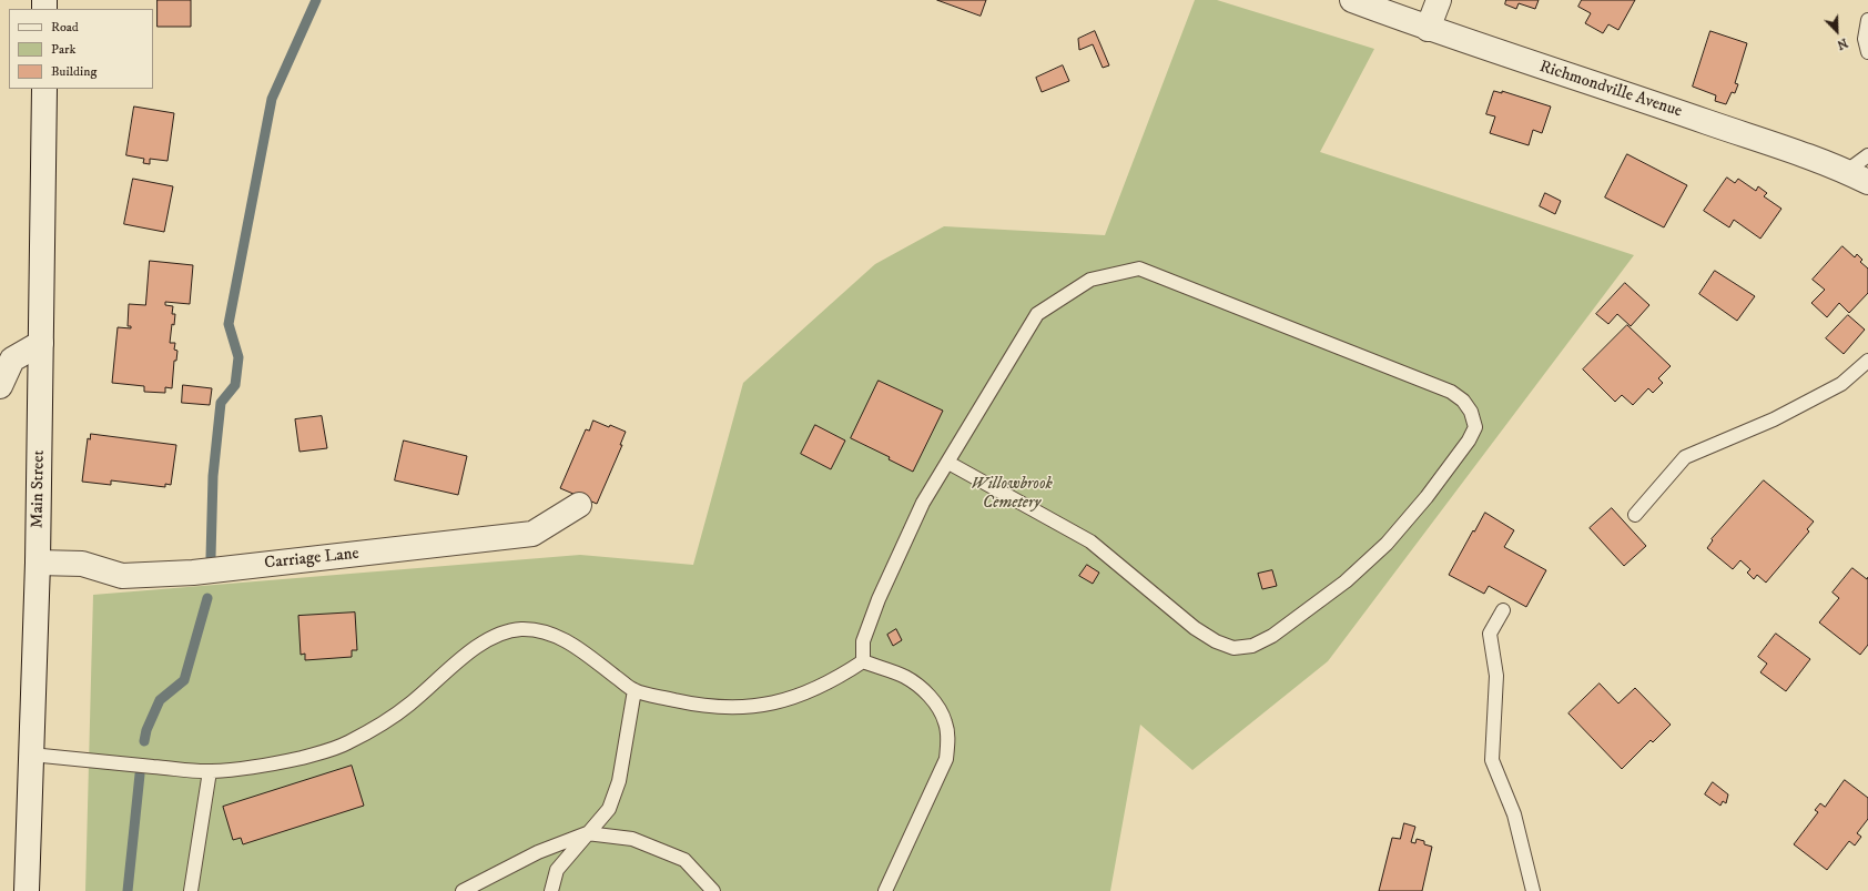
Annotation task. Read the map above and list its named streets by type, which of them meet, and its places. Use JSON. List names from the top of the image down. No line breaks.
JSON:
{"streets":{"street":["Richmondville Avenue","Main Street","Carriage Lane"]},"crossings":[["Main Street","Carriage Lane"]],"parks":["Willowbrook Cemetery"],"legend":["Road","Park","Building"],"north":"bottom right"}
